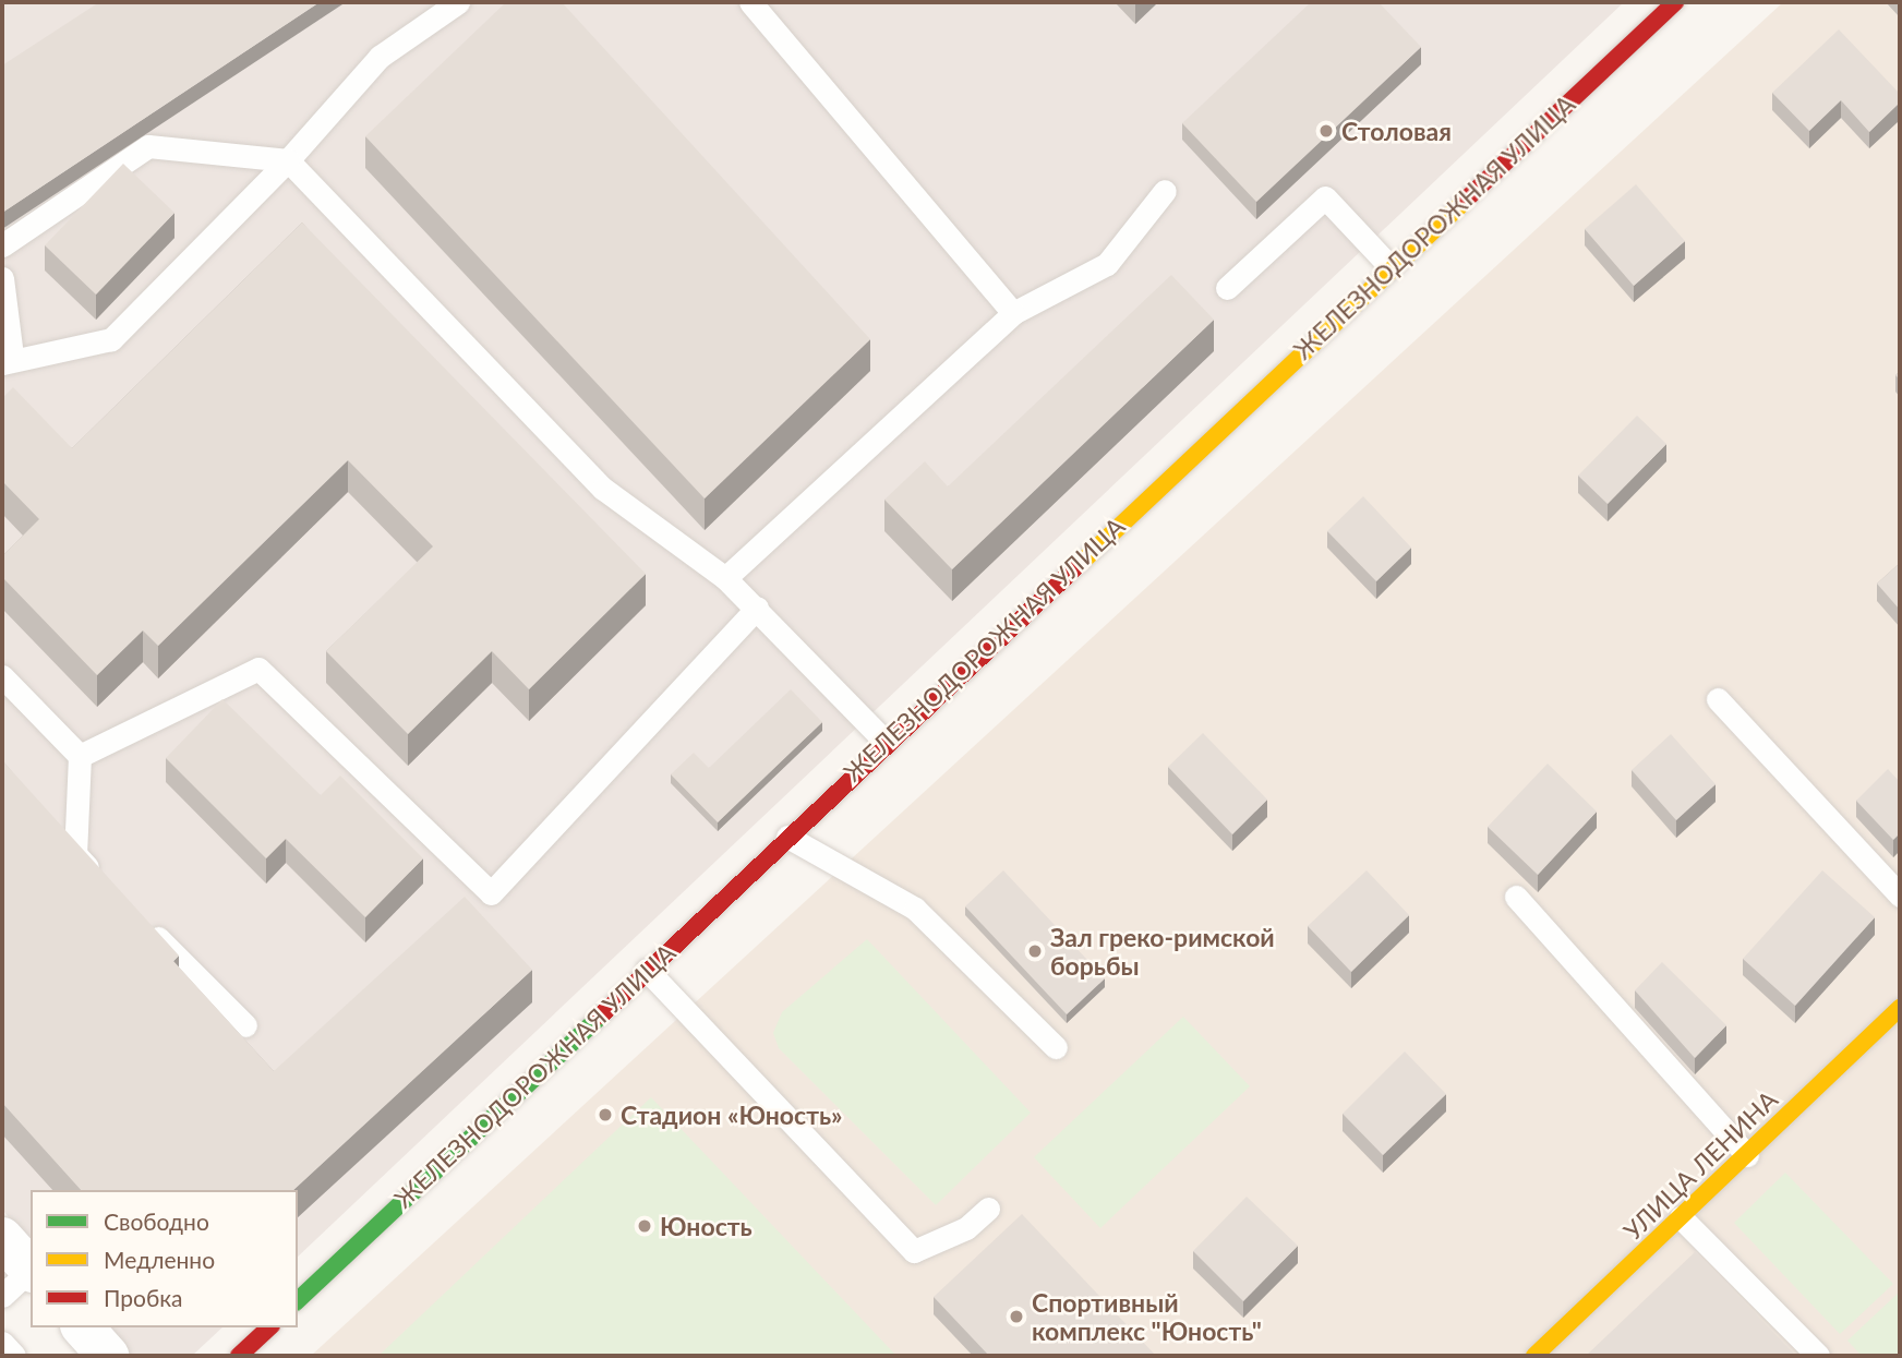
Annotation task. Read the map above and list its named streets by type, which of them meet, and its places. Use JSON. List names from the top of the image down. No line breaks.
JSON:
{"streets":{"main road":["ЖЕЛЕЗНОДОРОЖНАЯ УЛИЦА","УЛИЦА ЛЕНИНА"]},"places":["Столовая","Зал греко-римской борьбы","Стадион «Юность»","Юность","Спортивный комплекс \"Юность\""],"legend":["Свободно","Медленно","Пробка"]}
